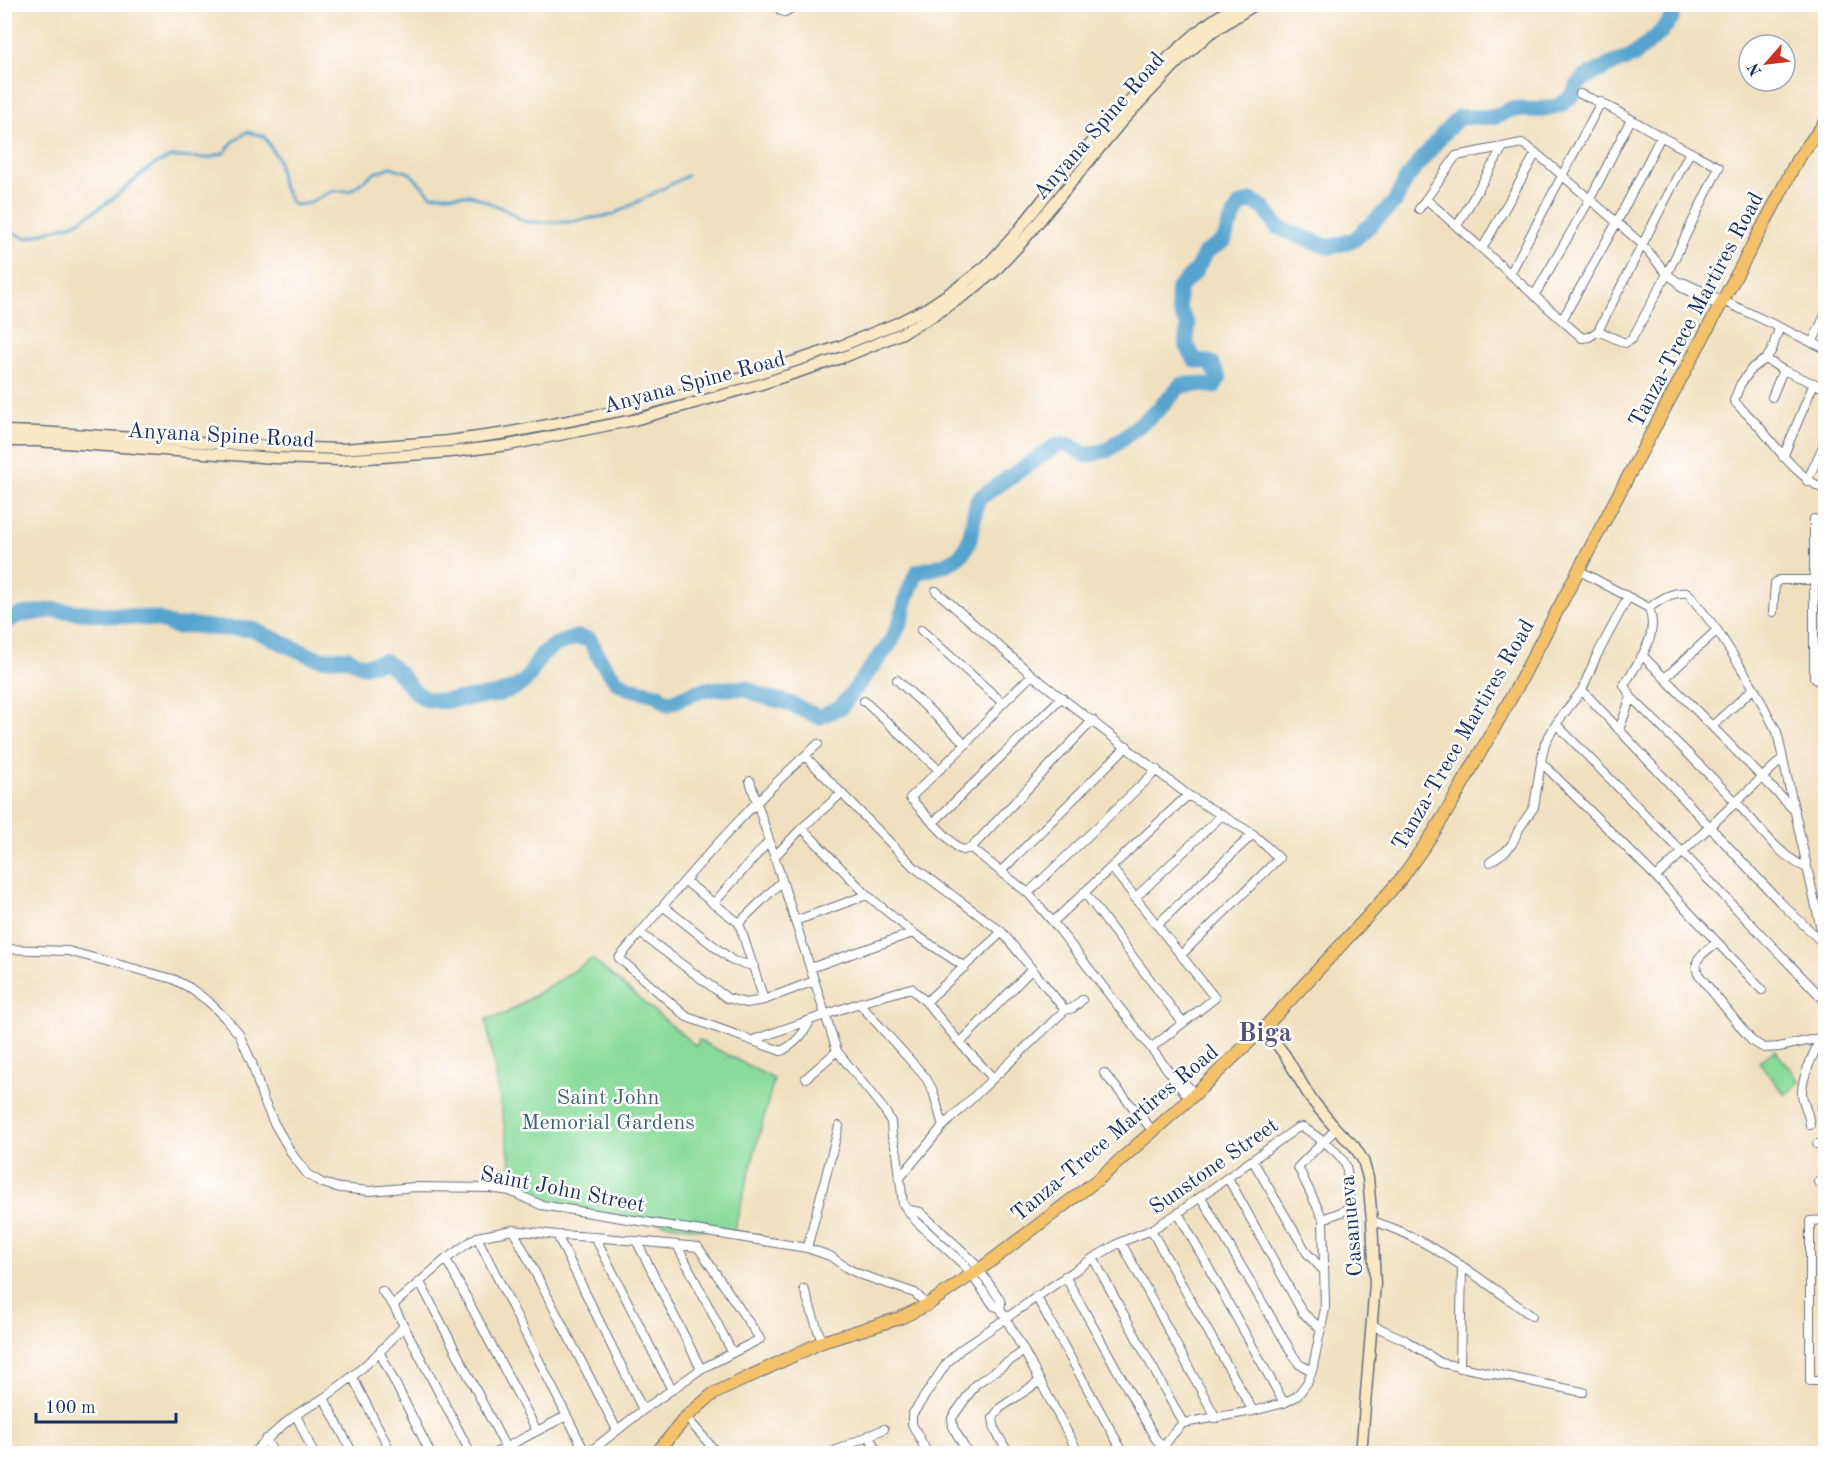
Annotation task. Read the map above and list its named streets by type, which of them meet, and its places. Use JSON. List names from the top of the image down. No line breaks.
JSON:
{"streets":{"main road":["Anyana Spine Road","Tanza-Trece Martires Road","Casanueva"],"street":["Sunstone Street","Saint John Street"]},"crossings":[["Tanza-Trece Martires Road","Saint John Street"],["Tanza-Trece Martires Road","Casanueva"]],"districts":["Biga"],"parks":["Saint John Memorial Gardens"],"scale_bar":"100 m","north":"bottom left"}
